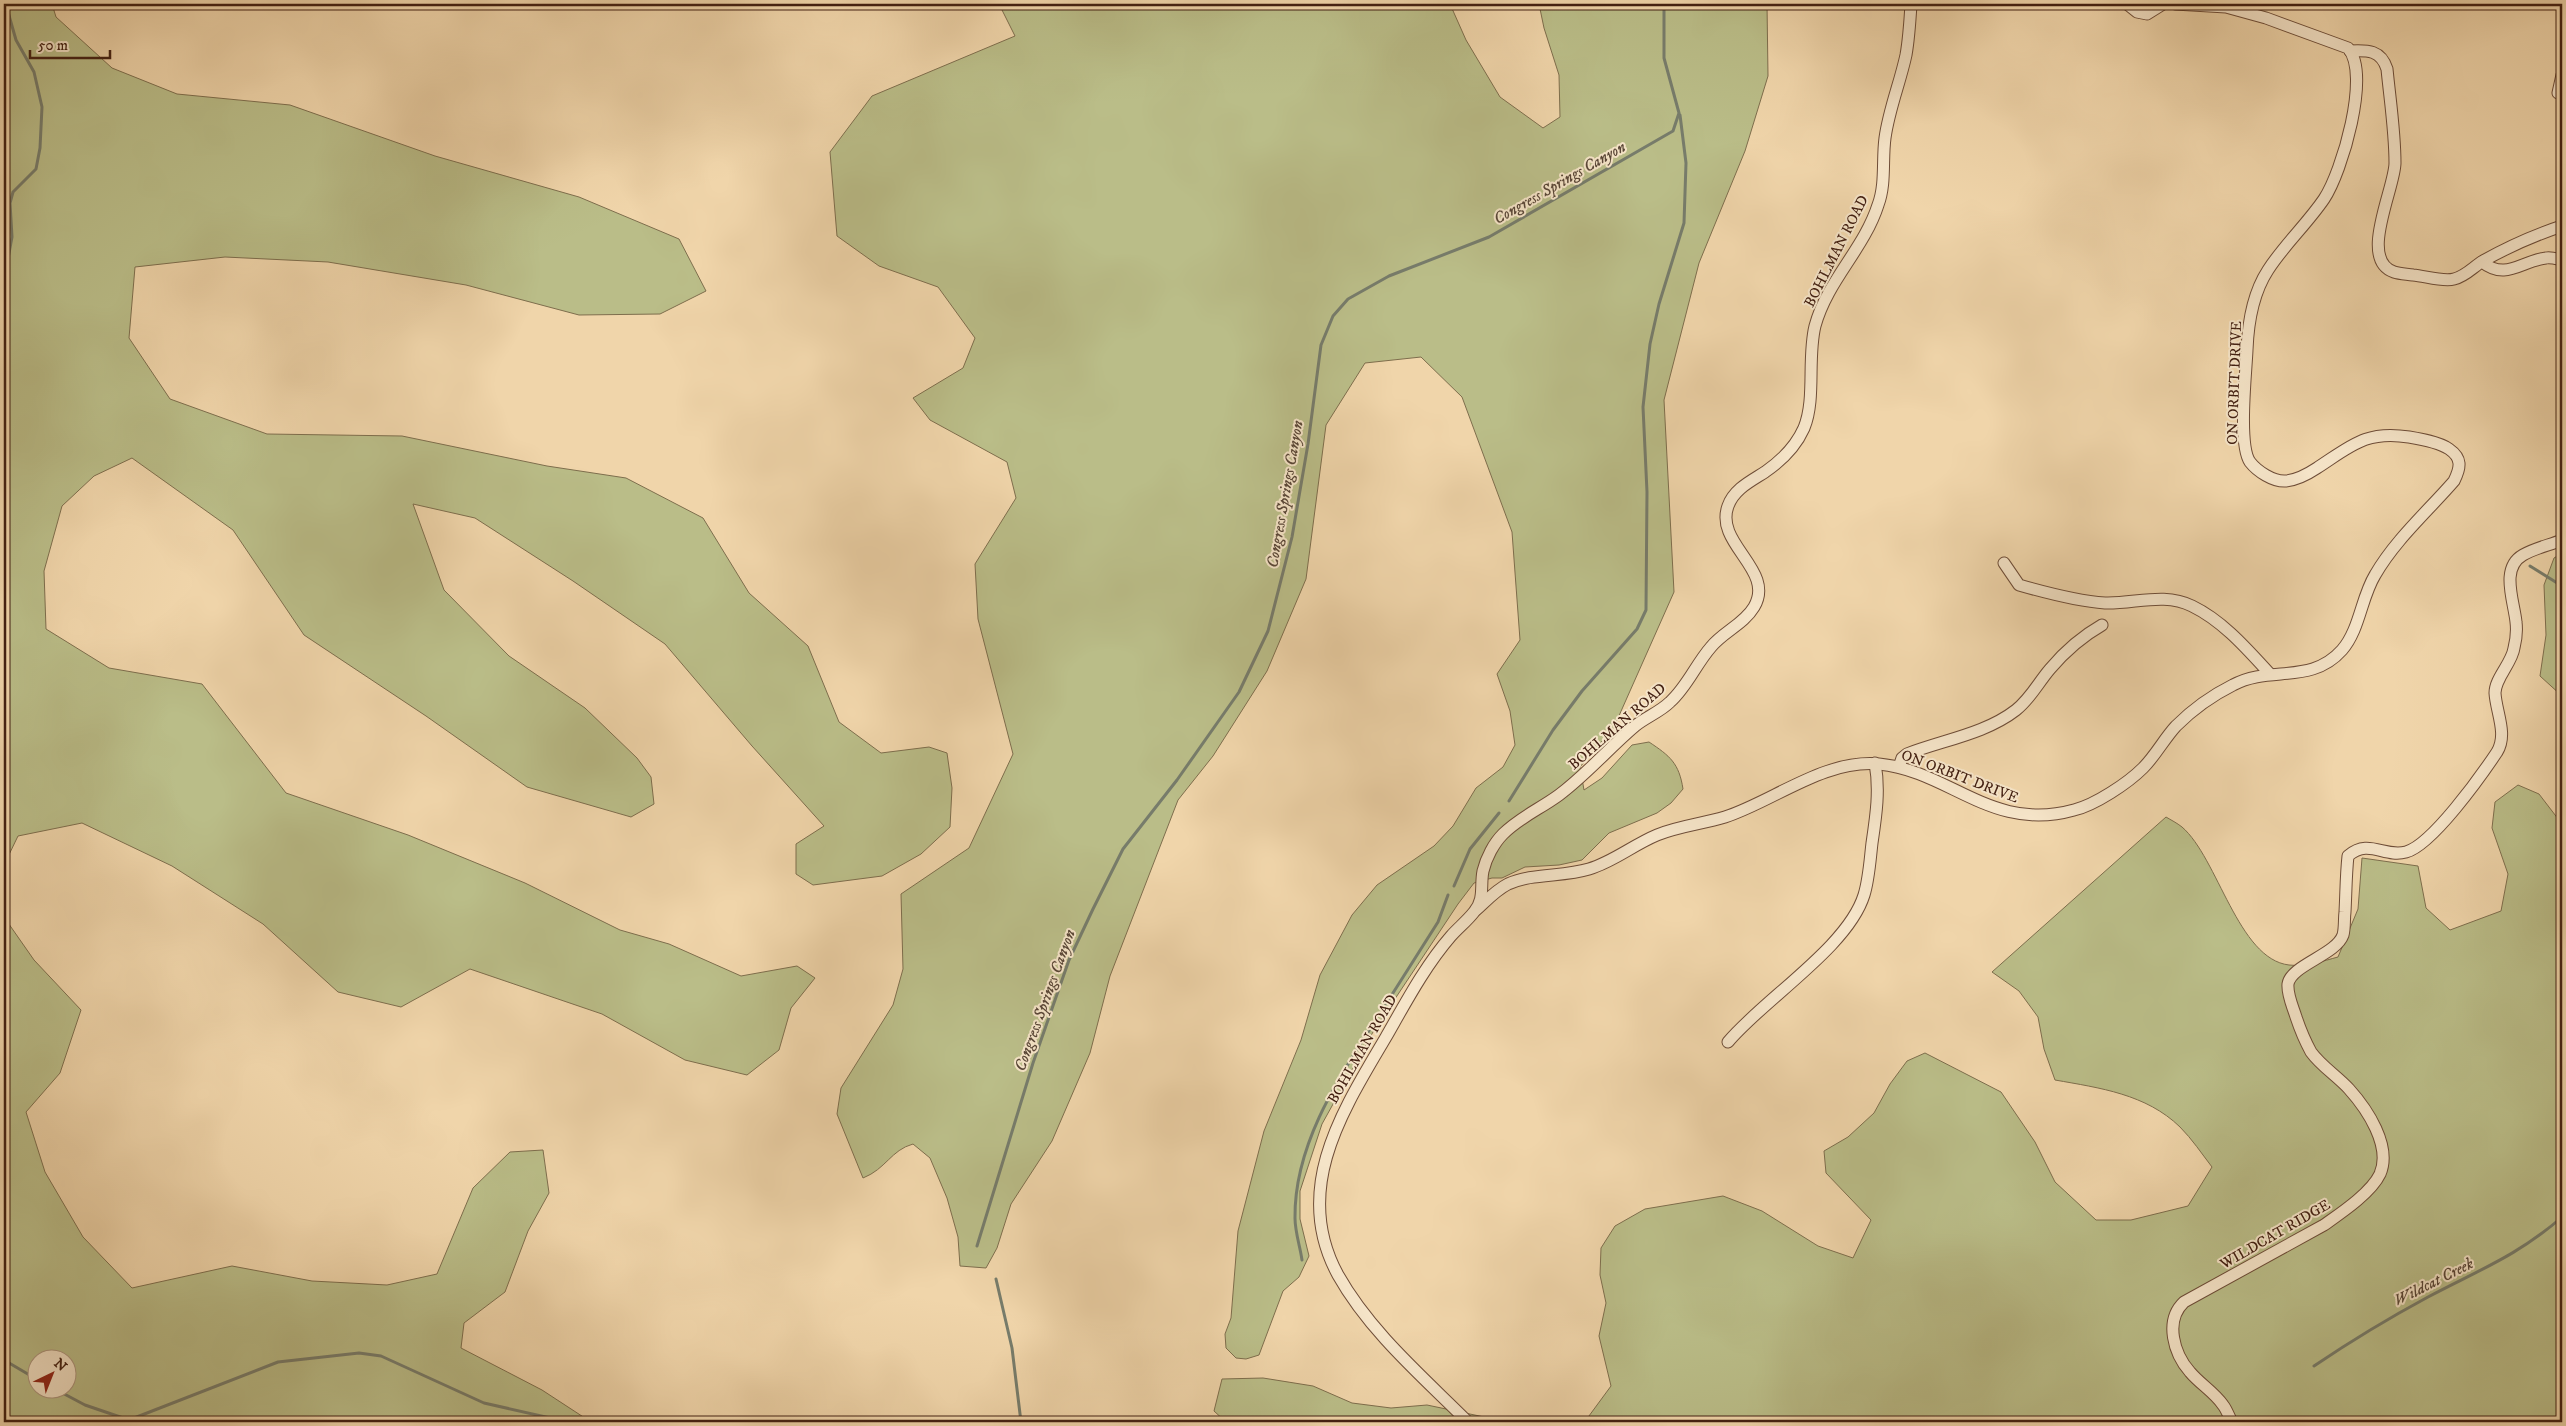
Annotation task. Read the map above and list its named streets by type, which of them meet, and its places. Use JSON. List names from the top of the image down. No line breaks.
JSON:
{"streets":{"street":["BOHLMAN ROAD","ON ORBIT DRIVE","WILDCAT RIDGE"]},"crossings":[["BOHLMAN ROAD","ON ORBIT DRIVE"]],"water":["Congress Springs Canyon","Wildcat Creek"],"scale_bar":"50 m","north":"top right"}
